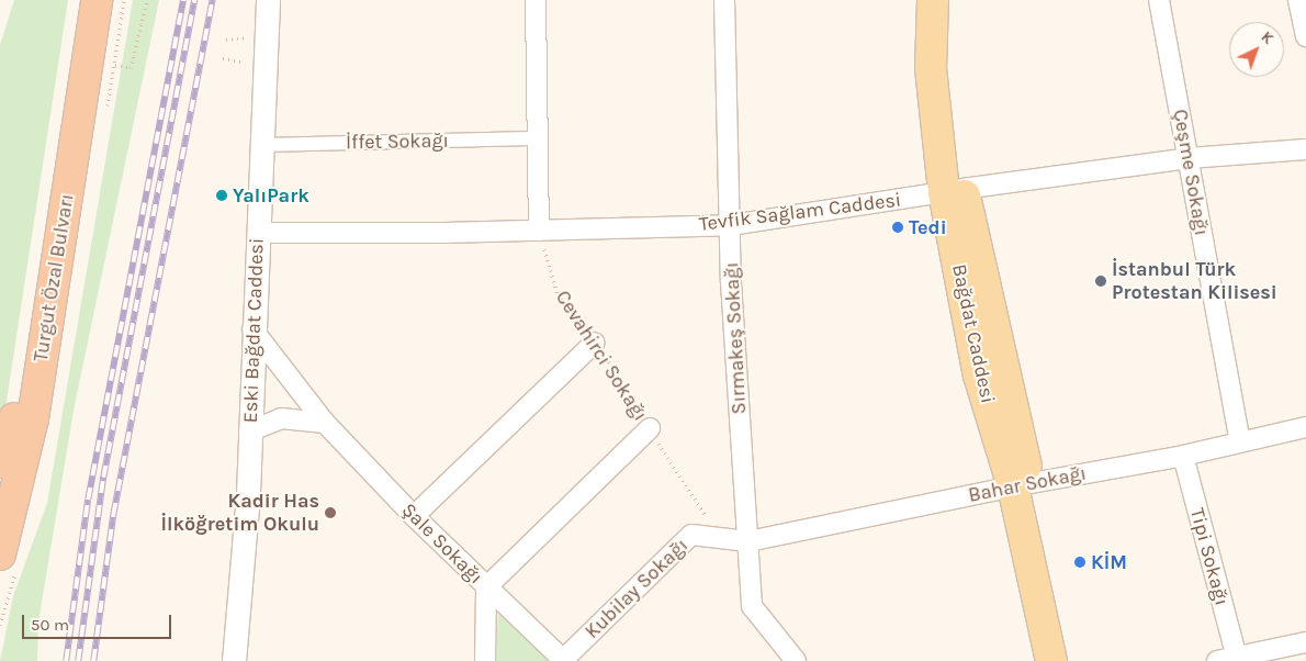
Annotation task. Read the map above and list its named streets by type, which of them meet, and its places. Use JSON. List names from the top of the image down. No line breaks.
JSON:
{"streets":{"highway":["Turgut Özal Bulvarı"],"main road":["Bağdat Caddesi"],"street":["İffet Sokağı","Çeşme Sokağı","Tevfik Sağlam Caddesi","Eski Bağdat Caddesi","Sırmakeş Sokağı","Bahar Sokağı","Şale Sokağı","Tipi Sokağı","Kubilay Sokağı"],"path":["Cevahirci Sokağı"]},"crossings":[["İffet Sokağı","Eski Bağdat Caddesi"],["Çeşme Sokağı","Tevfik Sağlam Caddesi"],["Çeşme Sokağı","Bahar Sokağı"],["Tevfik Sağlam Caddesi","Eski Bağdat Caddesi"],["Tevfik Sağlam Caddesi","Bağdat Caddesi"],["Tevfik Sağlam Caddesi","Sırmakeş Sokağı"],["Tevfik Sağlam Caddesi","Cevahirci Sokağı"],["Eski Bağdat Caddesi","Şale Sokağı"],["Bağdat Caddesi","Bahar Sokağı"],["Sırmakeş Sokağı","Bahar Sokağı"],["Sırmakeş Sokağı","Kubilay Sokağı"],["Bahar Sokağı","Tipi Sokağı"],["Bahar Sokağı","Kubilay Sokağı"],["Şale Sokağı","Kubilay Sokağı"]],"places":["YalıPark","Tedi","İstanbul Türk Protestan Kilisesi","Kadir Has İlköğretim Okulu","KİM"],"scale_bar":"50 m","north":"top right"}
